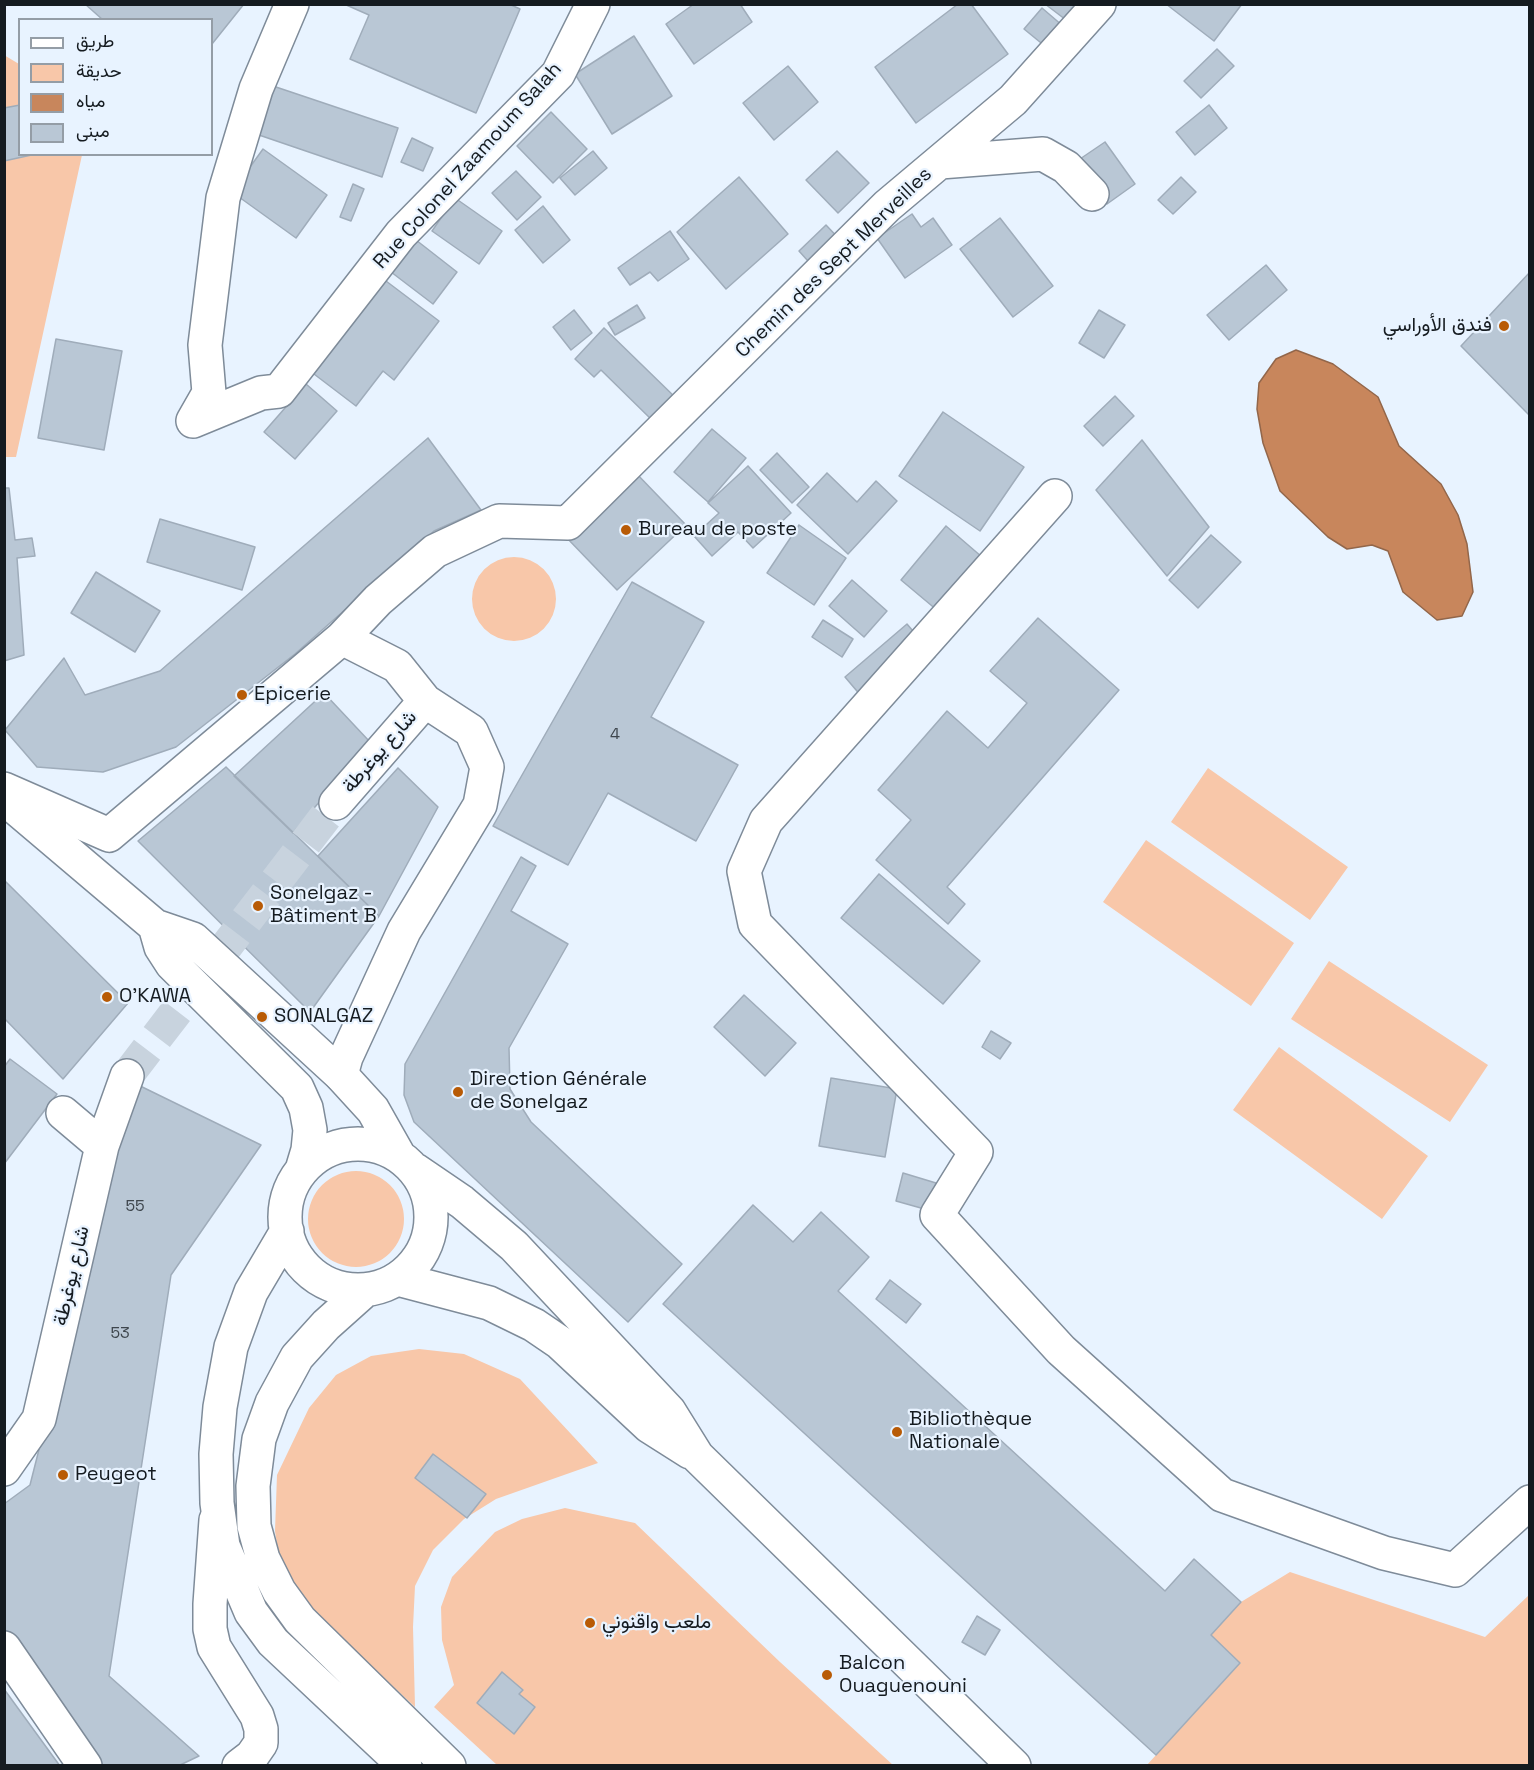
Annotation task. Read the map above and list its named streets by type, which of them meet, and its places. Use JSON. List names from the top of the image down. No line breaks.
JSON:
{"streets":{"street":["Rue Colonel Zaamoum Salah","Chemin des Sept Merveilles","شارع يوغرطة"]},"places":["فندق الأوراسي","Bureau de poste","Epicerie","Sonelgaz - Bâtiment B","O'KAWA","SONALGAZ","Direction Générale de Sonelgaz","Bibliothèque Nationale","Peugeot","ملعب واقنوني","Balcon Ouaguenouni"],"house_numbers":["4","55","53"],"legend":["طريق","حديقة","مياه","مبنى"]}
